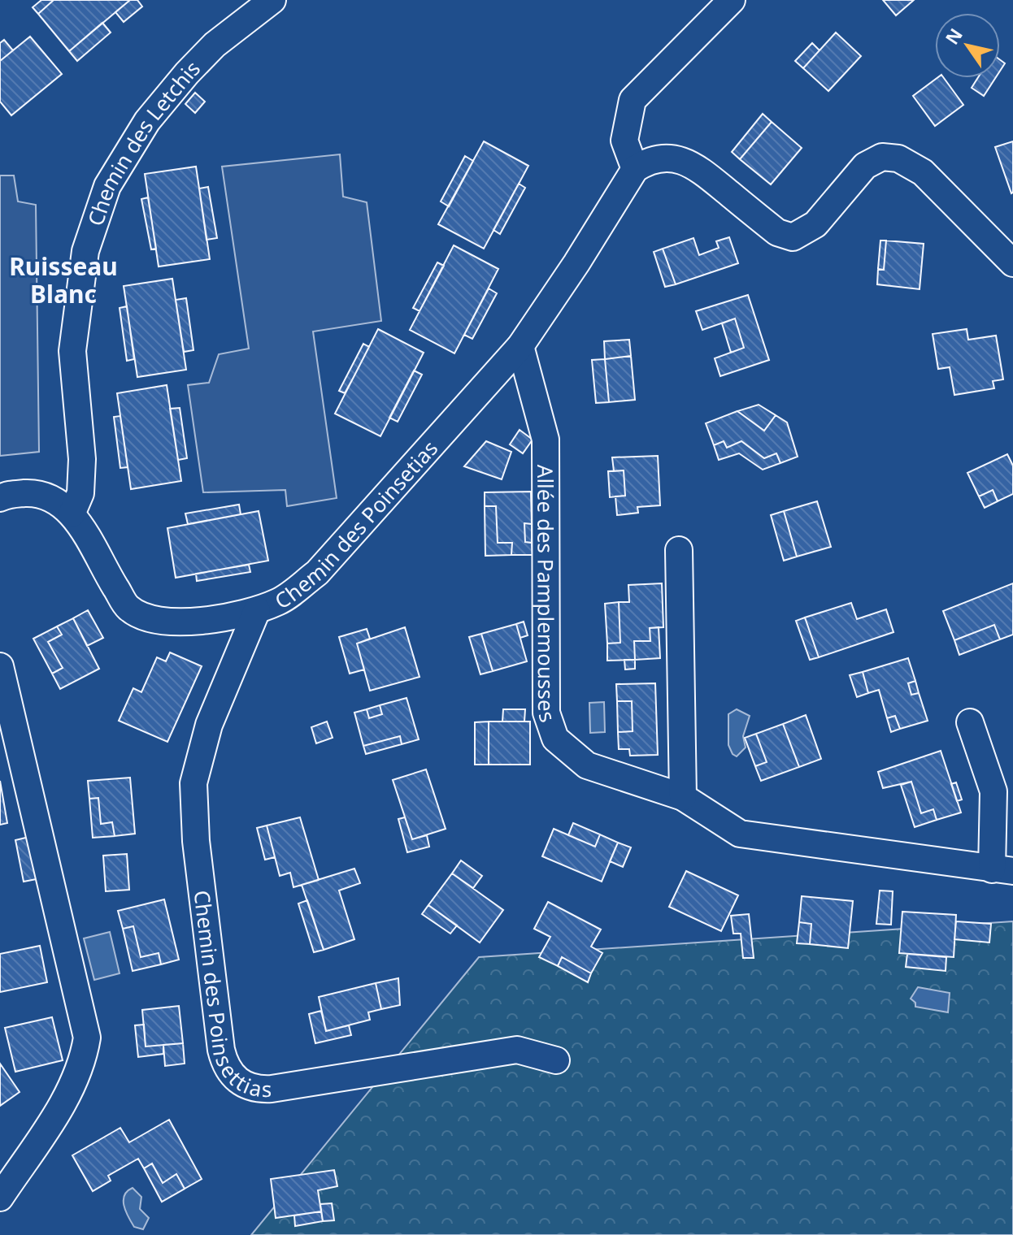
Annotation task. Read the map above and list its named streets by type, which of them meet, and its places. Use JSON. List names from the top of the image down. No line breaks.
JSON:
{"streets":{"street":["Chemin des Letchis","Chemin des Poinsetias","Allée des Pamplemousses","Chemin des Poinsettias"]},"crossings":[["Chemin des Letchis","Chemin des Poinsetias"],["Chemin des Poinsetias","Allée des Pamplemousses"],["Chemin des Poinsetias","Chemin des Poinsettias"]],"districts":["Ruisseau Blanc"],"north":"top left"}
